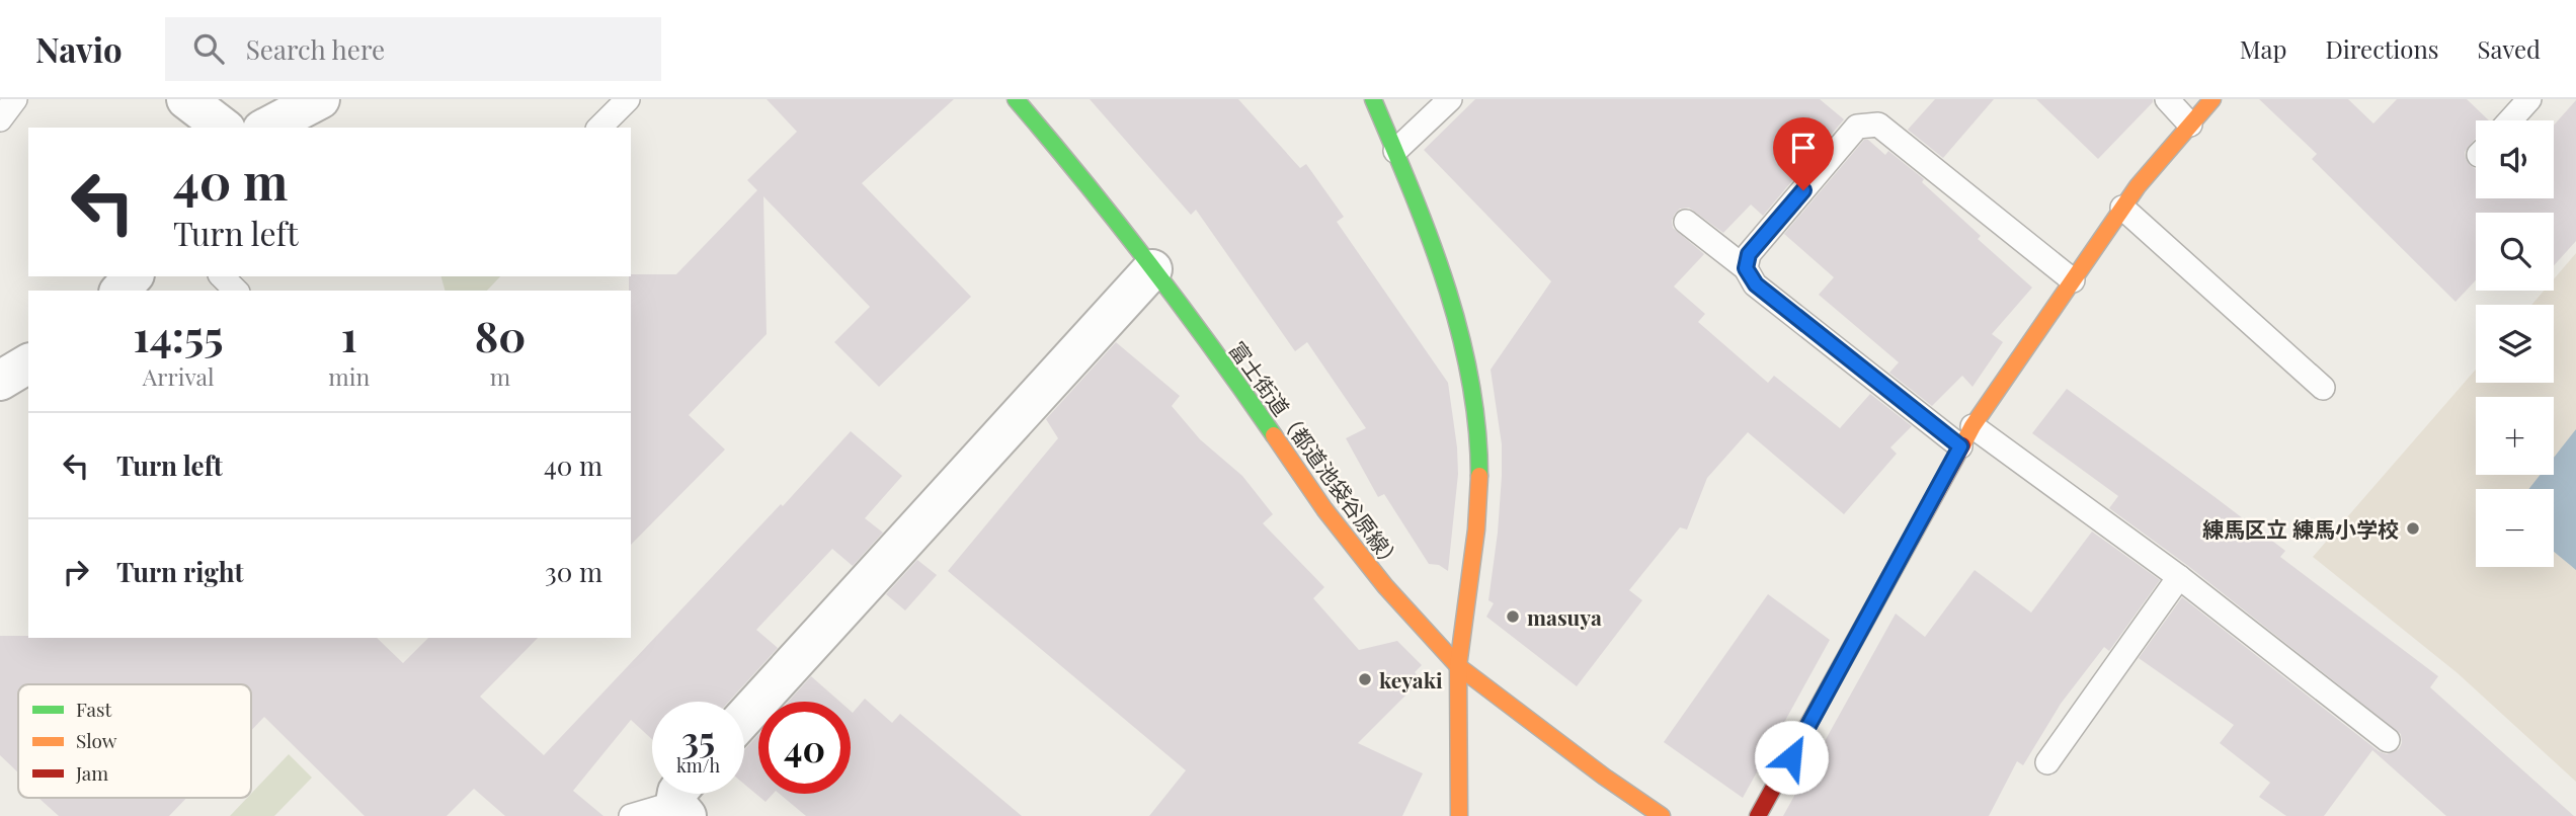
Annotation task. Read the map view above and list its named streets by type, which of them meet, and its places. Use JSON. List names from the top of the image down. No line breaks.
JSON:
{"streets":{"street":["富士街道（都道池袋谷原線）"]},"places":["練馬区立 練馬小学校","masuya","keyaki"],"legend":["Fast","Slow","Jam"],"page":{"header":"Navio","search":"Search here","nav":["Map","Directions","Saved"],"map_buttons":["+","−"],"turn":["40 m","Turn left"],"eta":["14:55","Arrival","1","min","80","m"],"list":[{"name":"Turn left","value":"40 m"},{"name":"Turn right","value":"30 m"}],"speed":"35 km/h","limit":"40"}}
